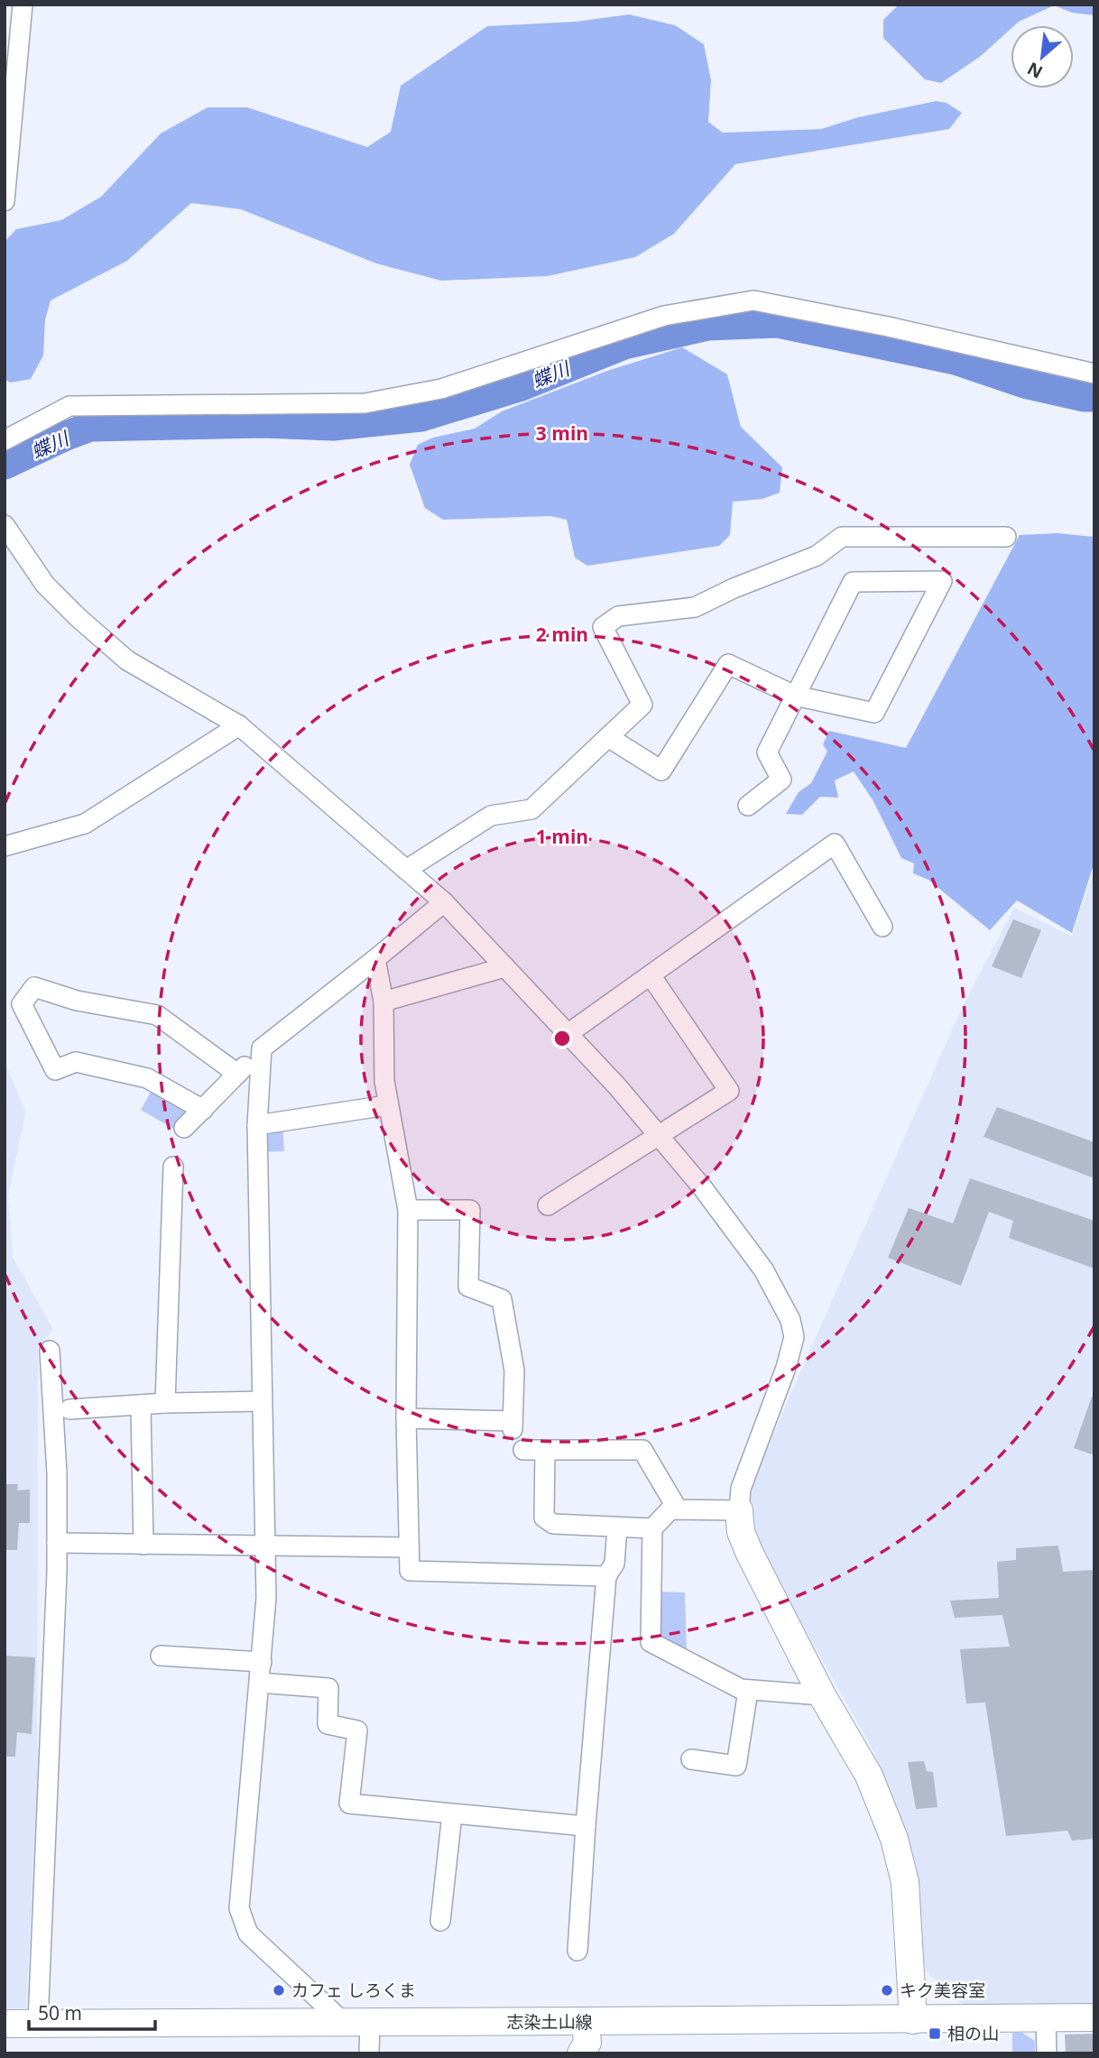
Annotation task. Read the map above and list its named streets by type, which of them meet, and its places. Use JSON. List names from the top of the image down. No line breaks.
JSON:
{"streets":{"main road":["志染土山線"]},"water":["蝶川"],"places":{"other":["カフェ しろくま","キク美容室"],"transit":["相の山"]},"scale_bar":"50 m","north":"bottom left","rings":["3 min","2 min","1 min"]}
